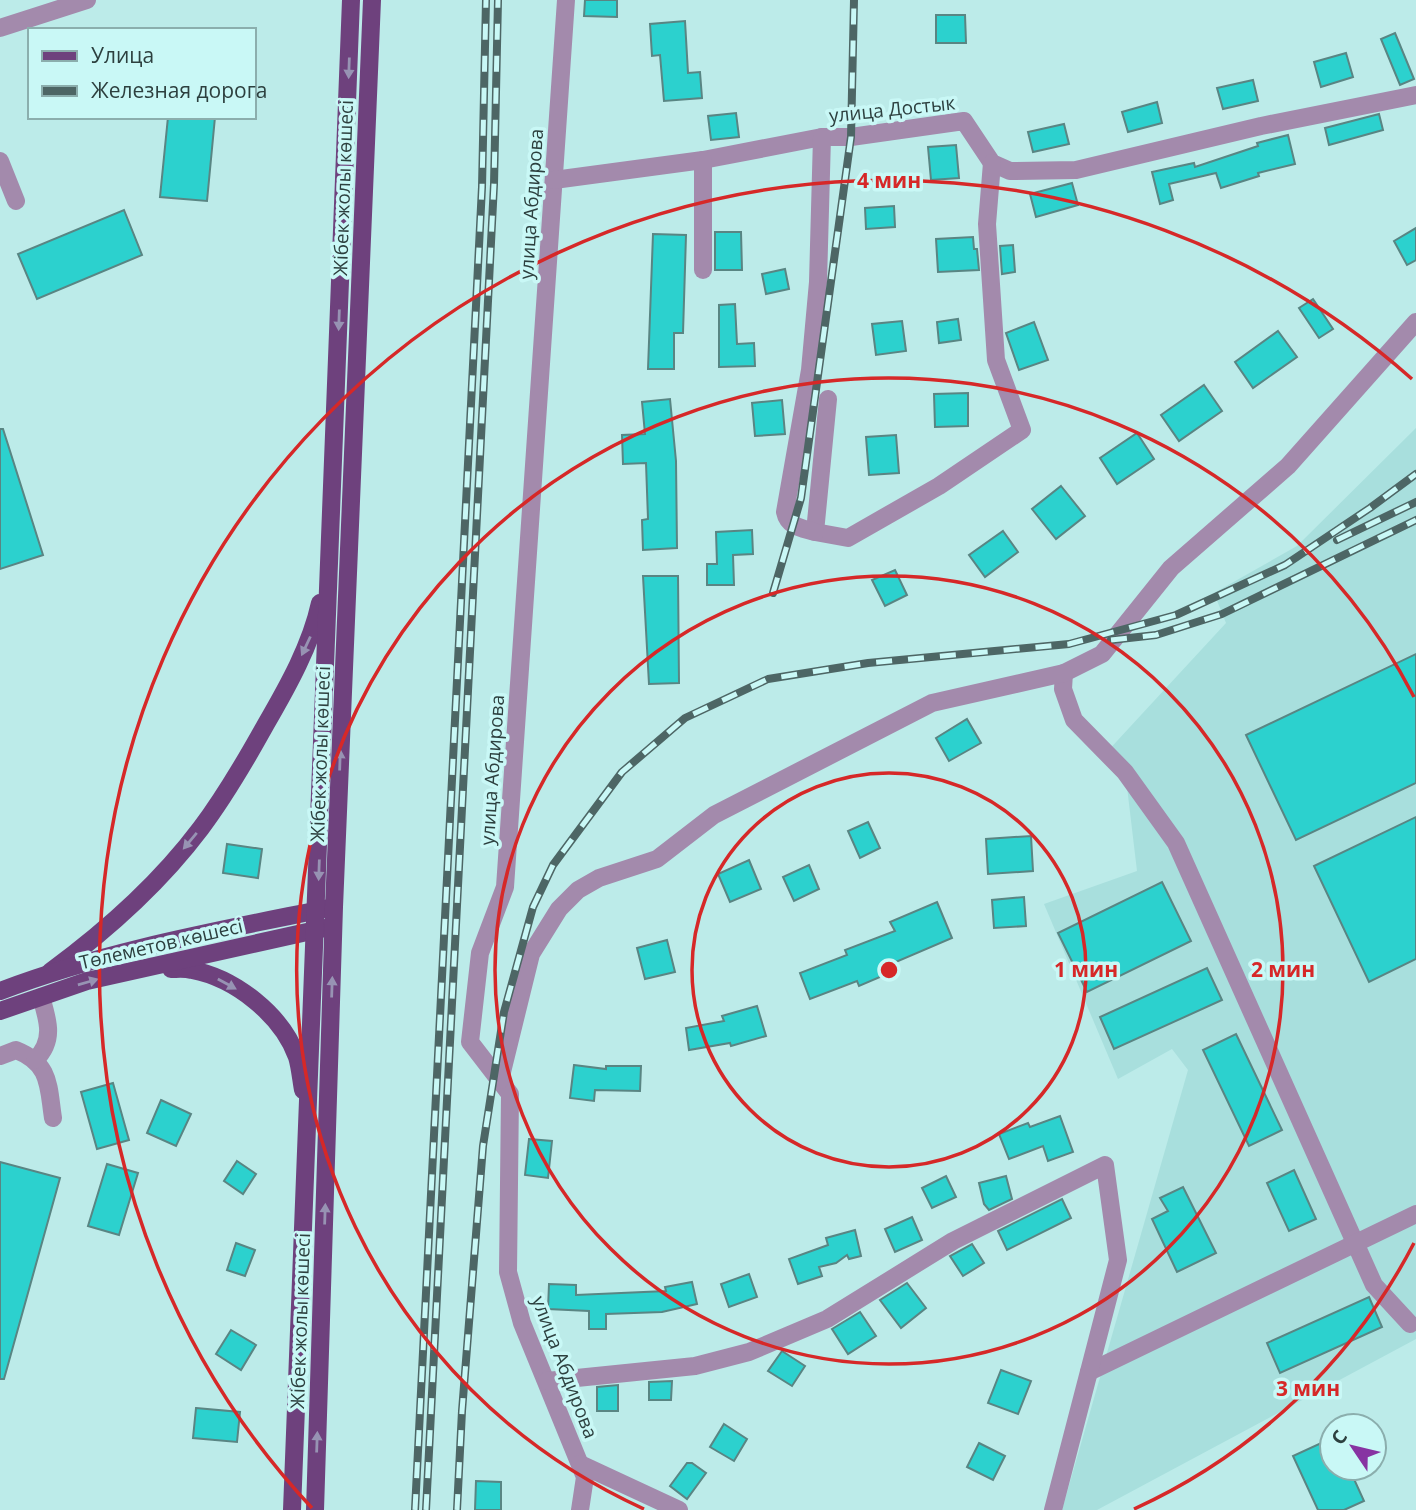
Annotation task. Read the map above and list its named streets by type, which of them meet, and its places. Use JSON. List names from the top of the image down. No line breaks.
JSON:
{"streets":{"main road":["Жібек жолы көшесі","Төлеметов көшесі"],"street":["улица Достык","улица Абдирова"]},"crossings":[["улица Достык","улица Абдирова"],["Жібек жолы көшесі","Төлеметов көшесі"]],"legend":["Улица","Железная дорога"],"north":"top left","rings":["4 мин","1 мин","2 мин","3 мин"]}
